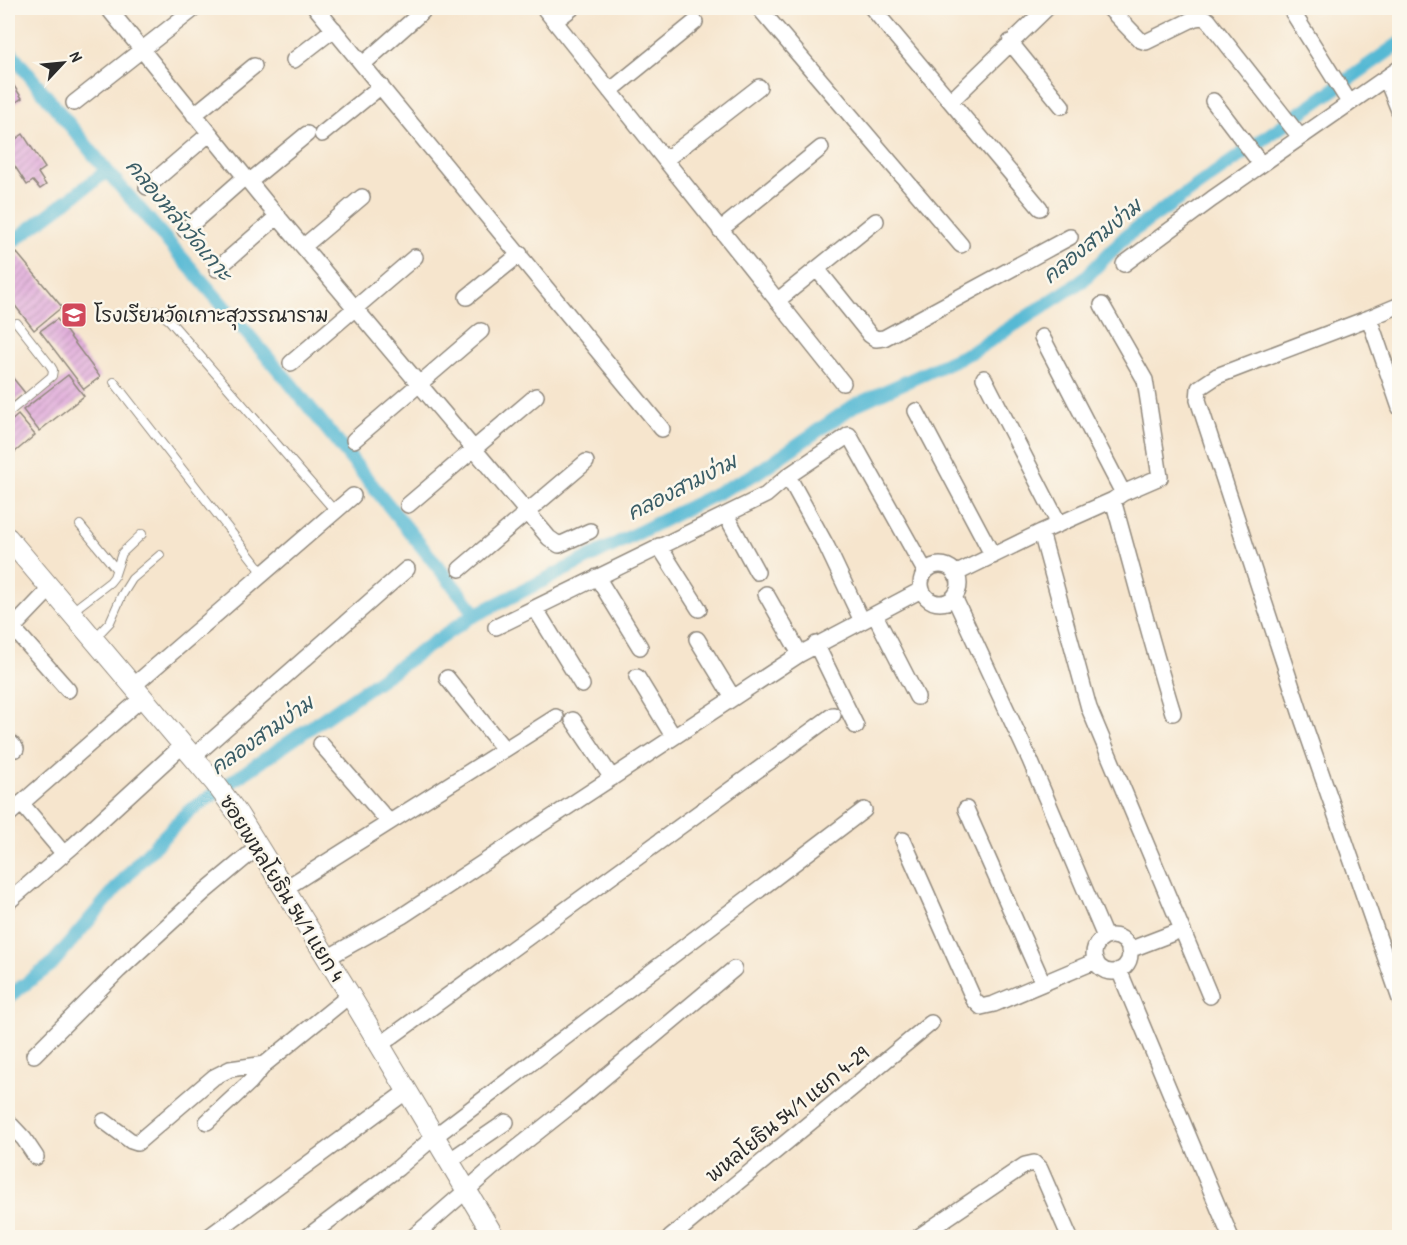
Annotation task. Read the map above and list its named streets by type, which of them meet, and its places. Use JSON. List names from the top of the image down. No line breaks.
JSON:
{"streets":{"street":["ซอยพหลโยธิน 54/1 แยก 4","พหลโยธิน 54/1 แยก 4-29"]},"water":["คลองหลังวัดเกาะ","คลองสามง่าม"],"places":{"school or university":["โรงเรียนวัดเกาะสุวรรณาราม"]},"north":"top right"}
